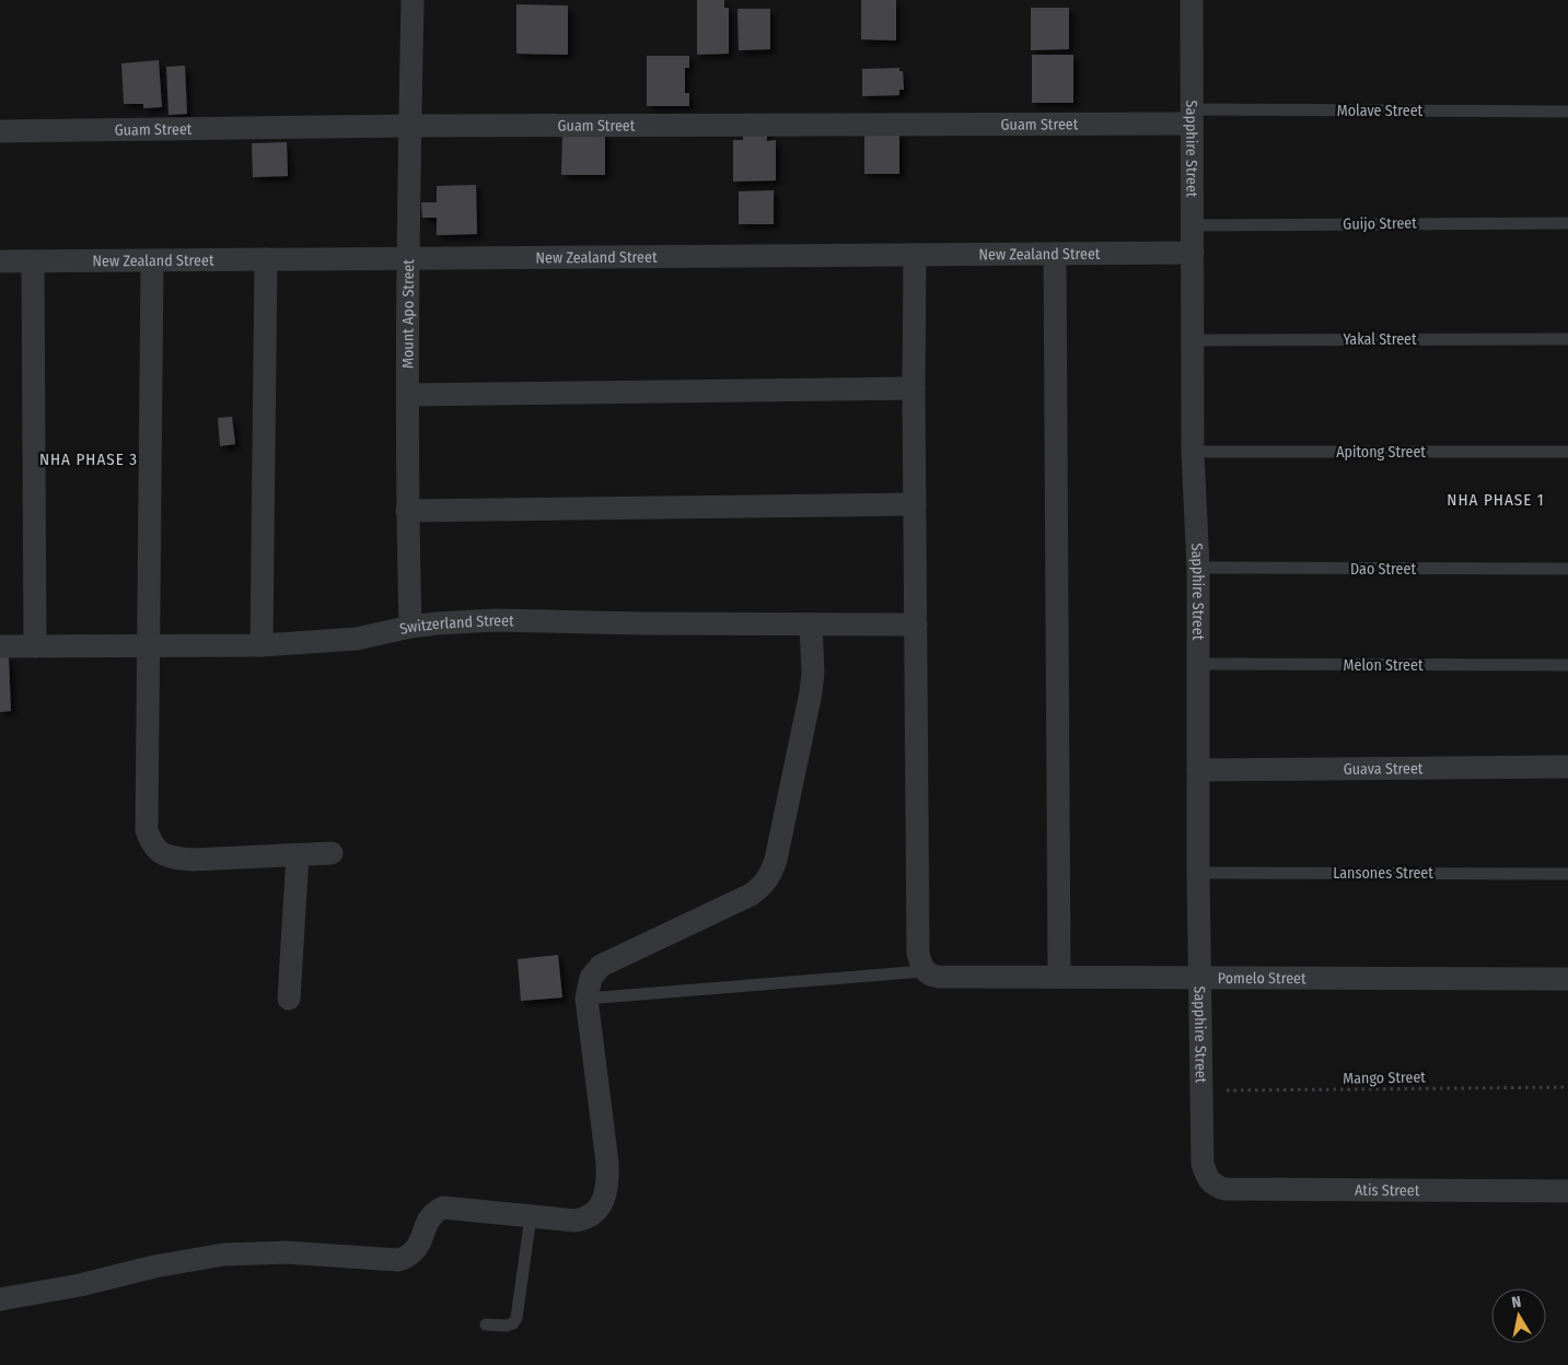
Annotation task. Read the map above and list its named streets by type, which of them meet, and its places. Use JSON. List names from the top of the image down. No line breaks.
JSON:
{"streets":{"street":["Guam Street","Sapphire Street","New Zealand Street","Mount Apo Street","Switzerland Street","Guava Street","Pomelo Street","Atis Street"],"lane":["Molave Street","Guijo Street","Yakal Street","Apitong Street","Dao Street","Melon Street","Lansones Street"],"path":["Mango Street"]},"crossings":[["Molave Street","Guam Street"],["Molave Street","Sapphire Street"],["Guam Street","Sapphire Street"],["Guam Street","Mount Apo Street"],["Sapphire Street","Guijo Street"],["Sapphire Street","New Zealand Street"],["Sapphire Street","Yakal Street"],["Sapphire Street","Apitong Street"],["Sapphire Street","Dao Street"],["Sapphire Street","Melon Street"],["Sapphire Street","Guava Street"],["Sapphire Street","Lansones Street"],["Sapphire Street","Pomelo Street"],["Sapphire Street","Mango Street"],["Sapphire Street","Atis Street"],["New Zealand Street","Mount Apo Street"],["Mount Apo Street","Switzerland Street"]],"districts":["NHA PHASE 3","NHA PHASE 1"],"north":"top"}
